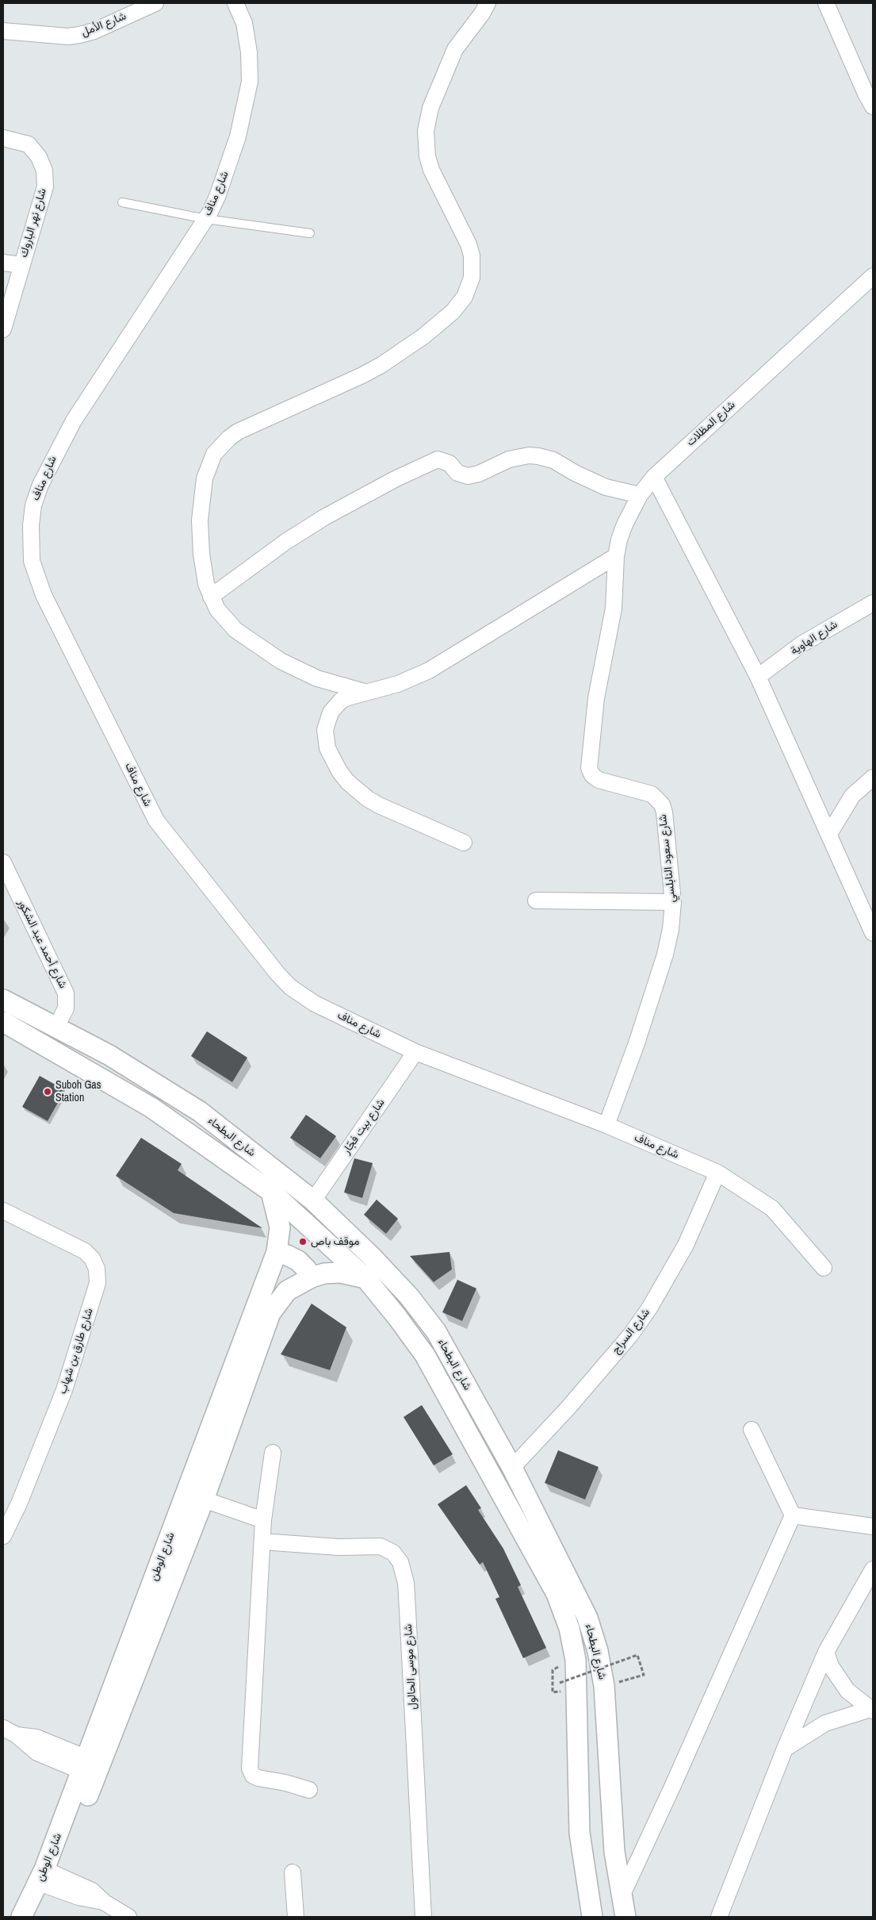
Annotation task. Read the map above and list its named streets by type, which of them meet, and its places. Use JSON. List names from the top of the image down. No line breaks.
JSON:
{"streets":{"street":["شارع الأمل","شارع مناف","شارع نهر الباروك","شارع المظلات","شارع الهاوية","شارع سعود النابلسي","شارع أحمد عبد الشكور","شارع بيت فجّار","شارع البطحاء","شارع السراج","شارع طارق بن شهاب","شارع الوطن","شارع موسى الحالول"]},"crossings":[["شارع مناف","شارع سعود النابلسي"],["شارع مناف","شارع بيت فجّار"],["شارع مناف","شارع السراج"],["شارع المظلات","شارع سعود النابلسي"],["شارع أحمد عبد الشكور","شارع البطحاء"],["شارع بيت فجّار","شارع البطحاء"],["شارع البطحاء","شارع السراج"],["شارع البطحاء","شارع الوطن"]],"places":["Suboh Gas Station","موقف باص"]}
